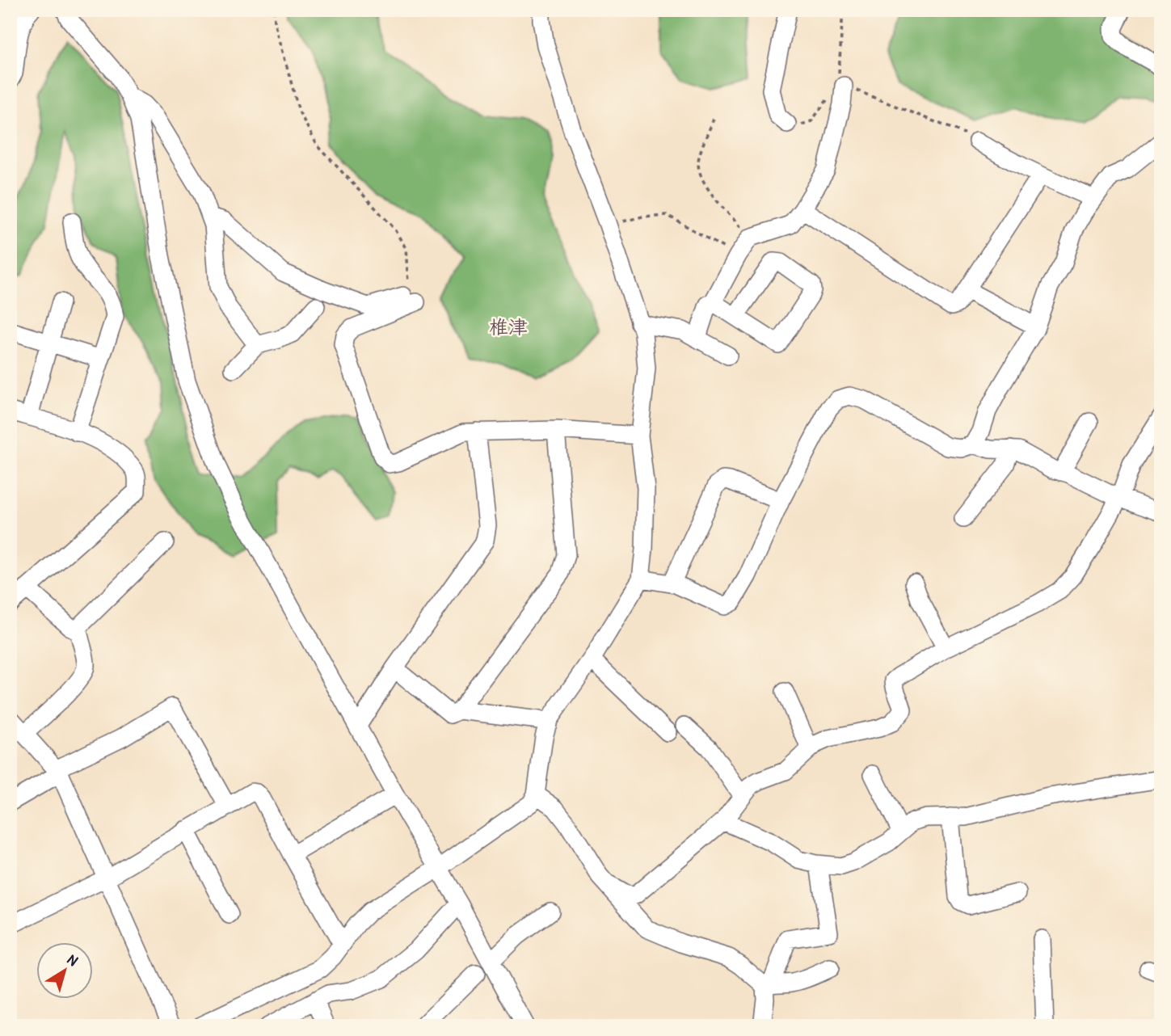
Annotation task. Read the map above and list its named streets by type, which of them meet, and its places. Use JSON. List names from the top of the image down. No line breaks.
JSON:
{"districts":["椎津"],"north":"top right"}
